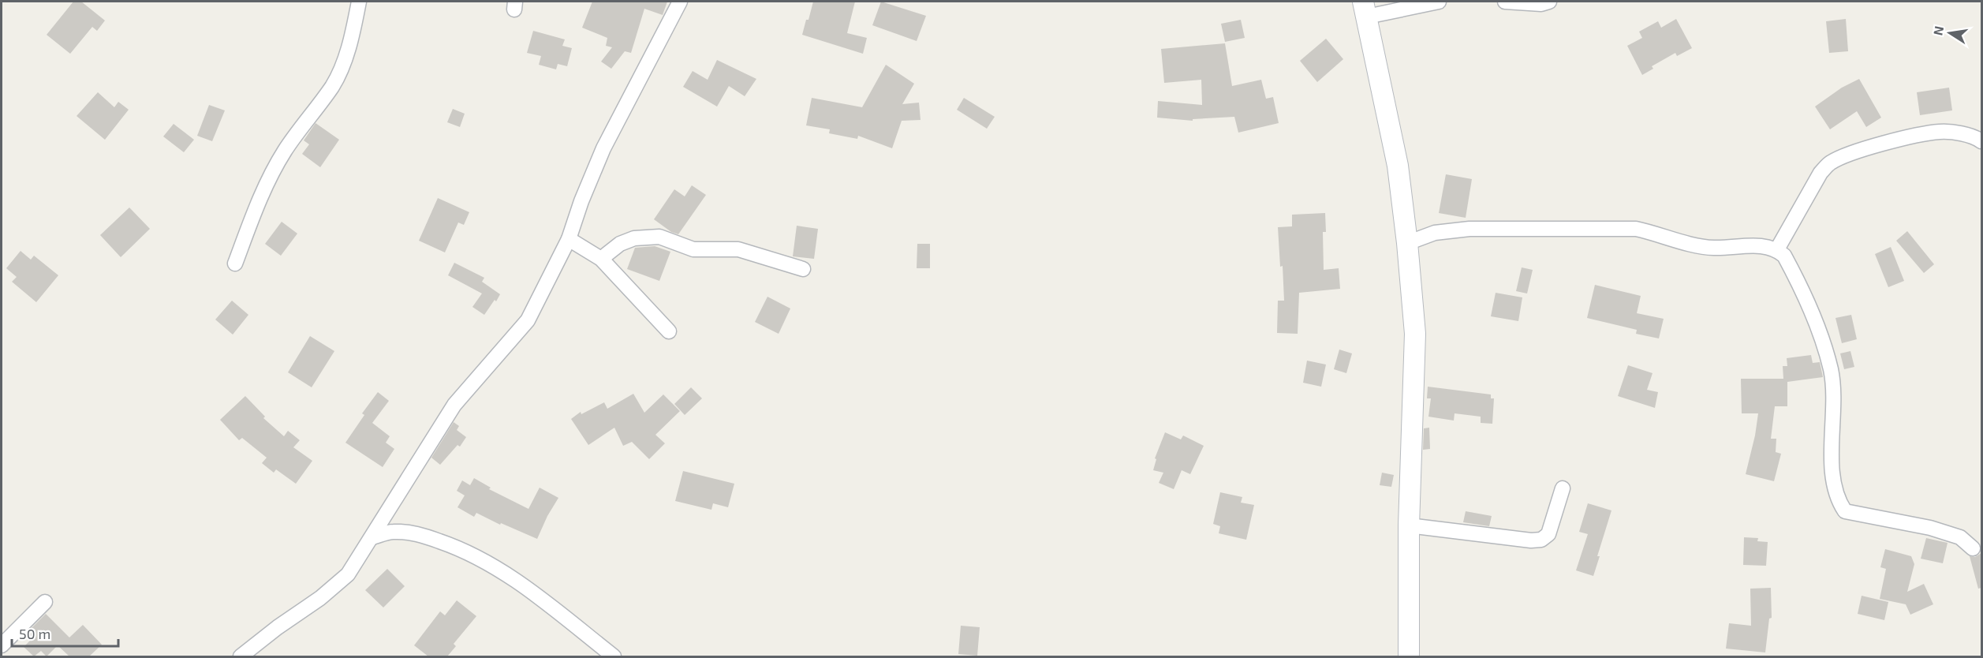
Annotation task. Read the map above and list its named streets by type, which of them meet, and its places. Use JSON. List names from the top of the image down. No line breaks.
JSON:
{"scale_bar":"50 m","north":"left"}
